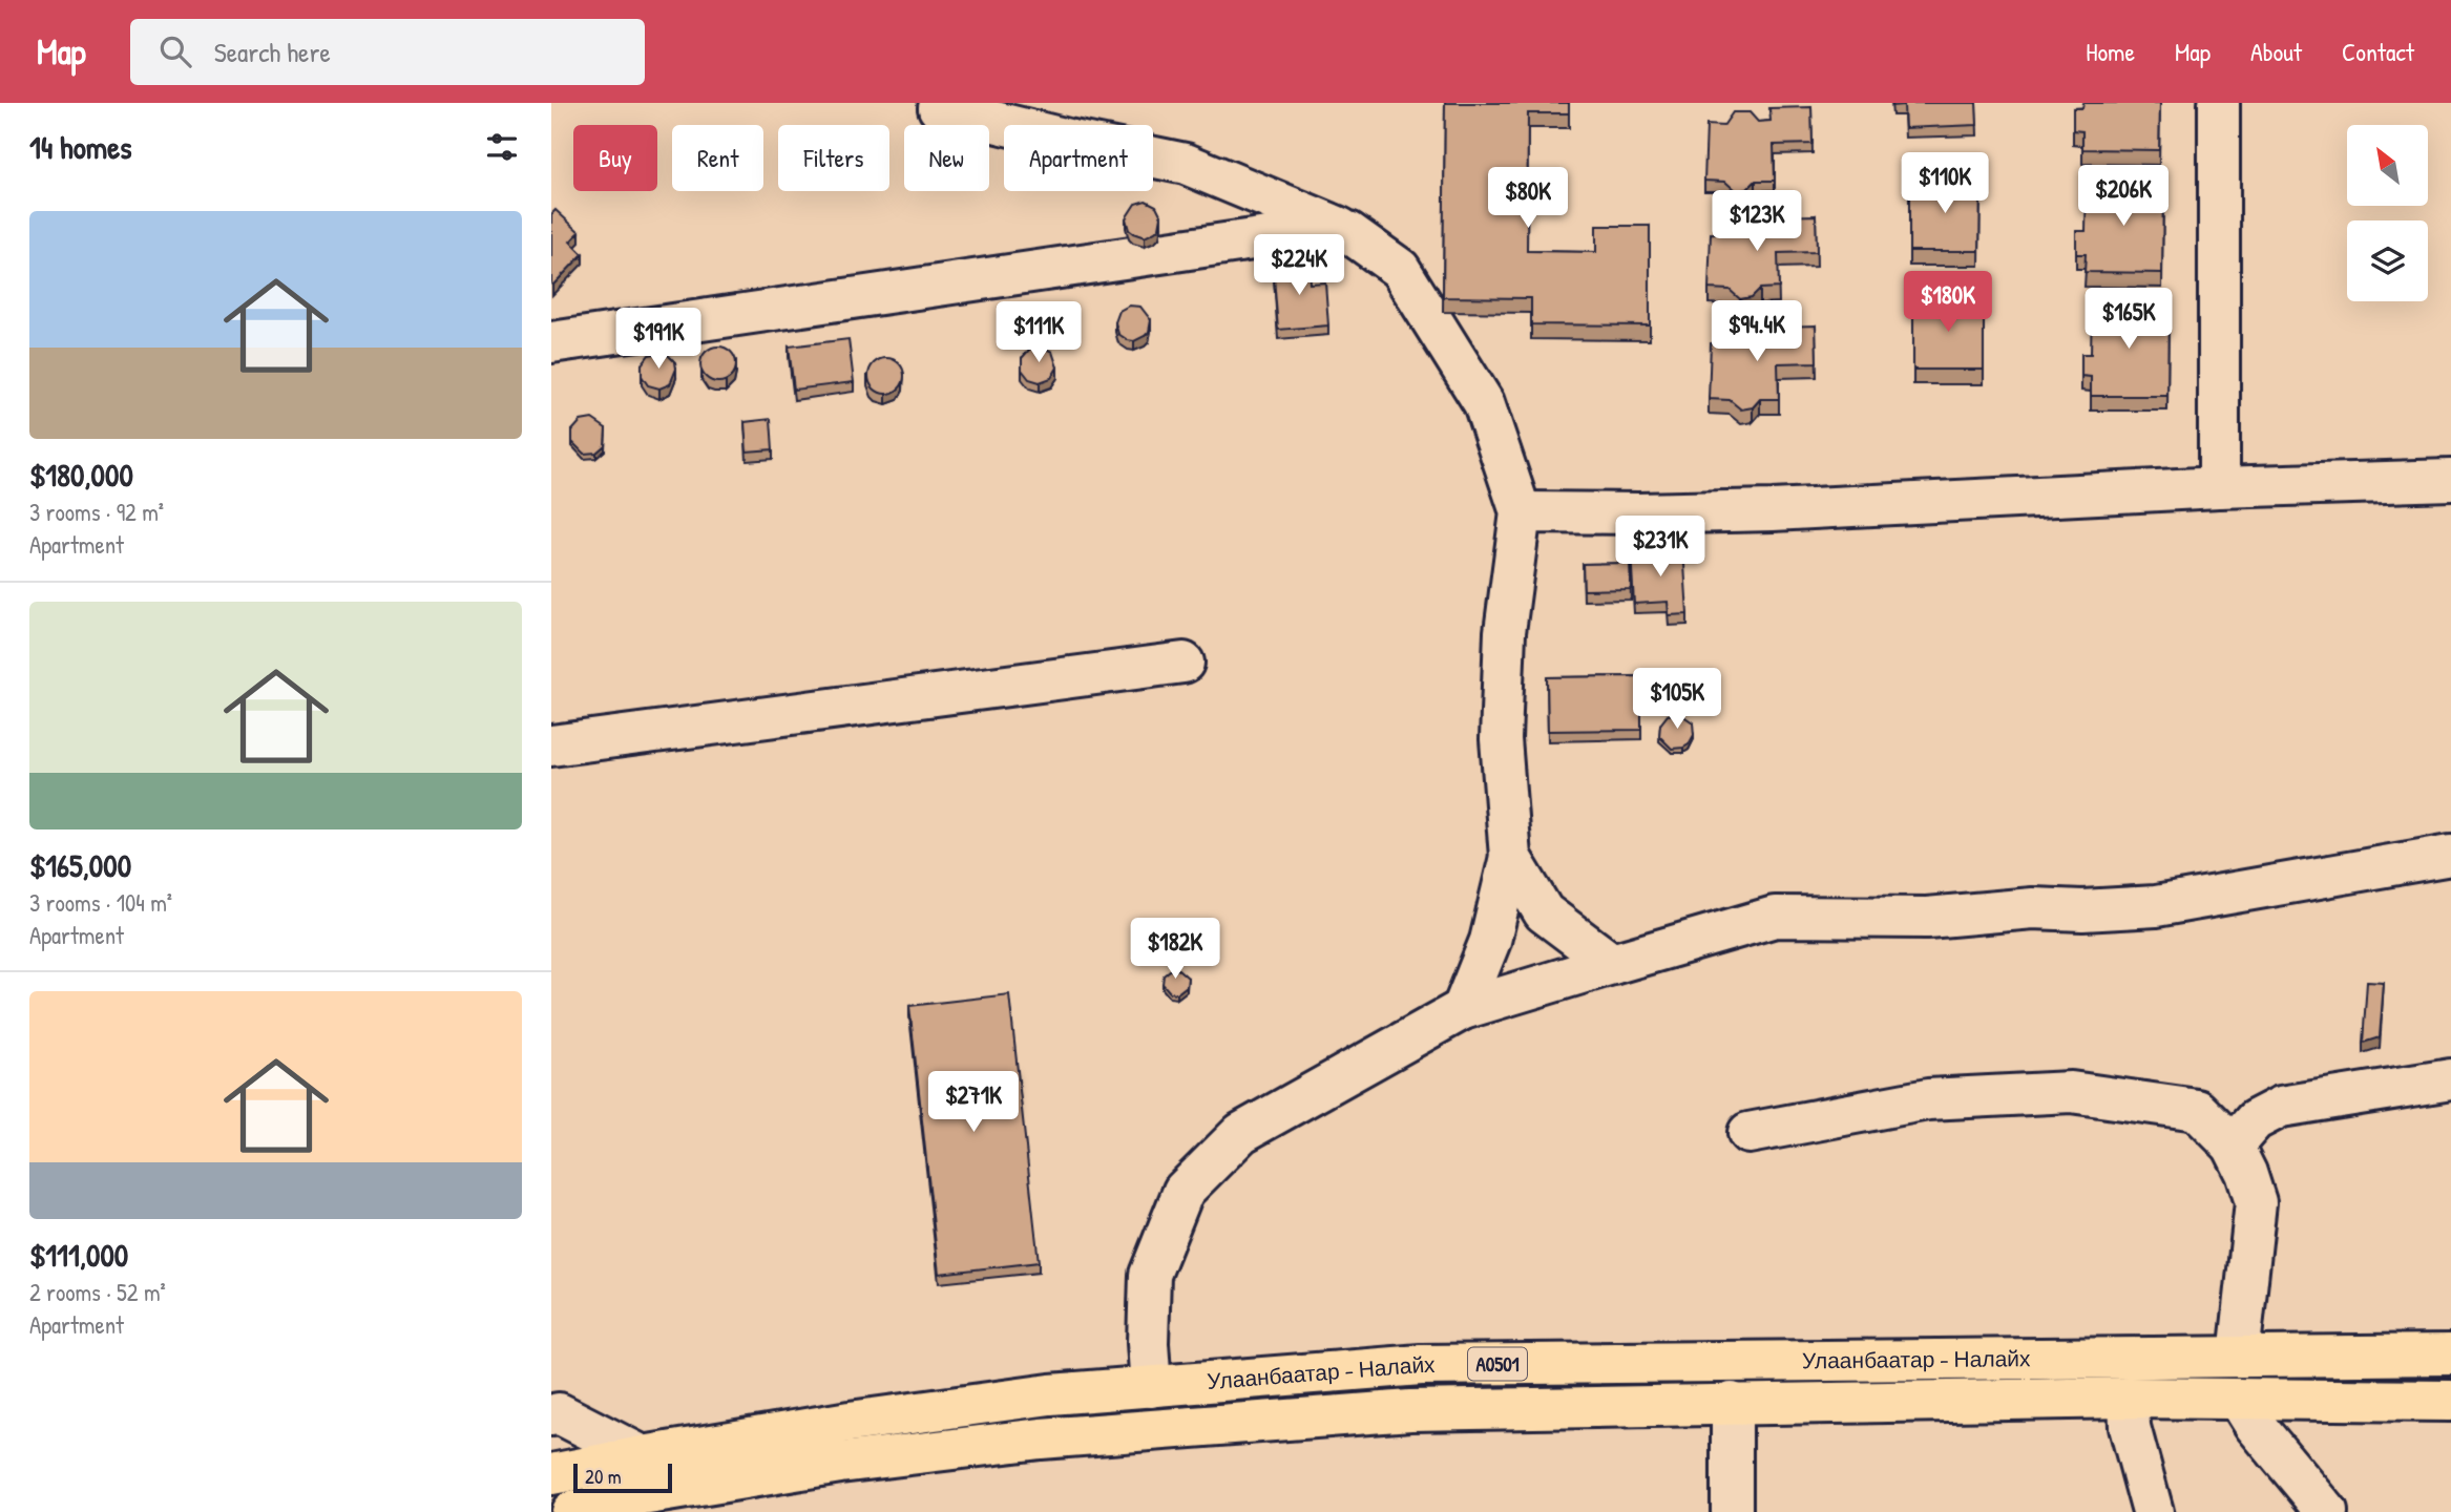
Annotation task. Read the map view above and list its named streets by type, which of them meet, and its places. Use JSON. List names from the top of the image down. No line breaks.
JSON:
{"streets":{"highway":["Улаанбаатар - Налайх","A0501"]},"scale_bar":"20 m","north":"top left","page":{"header":"Map","search":"Search here","nav":["Home","Map","About","Contact"],"heading":"14 homes","chip":["Buy","Rent","Filters","New","Apartment"],"price":["$110K","$206K","$80K","$123K","$224K","$180K","$165K","$94.4K","$111K","$191K","$231K","$105K","$182K","$271K"],"list":[{"name":"$180,000","note":"3 rooms · 92 m² · Apartment"},{"name":"$165,000","note":"3 rooms · 104 m² · Apartment"},{"name":"$111,000","note":"2 rooms · 52 m² · Apartment"}],"scale":"20 m"}}
